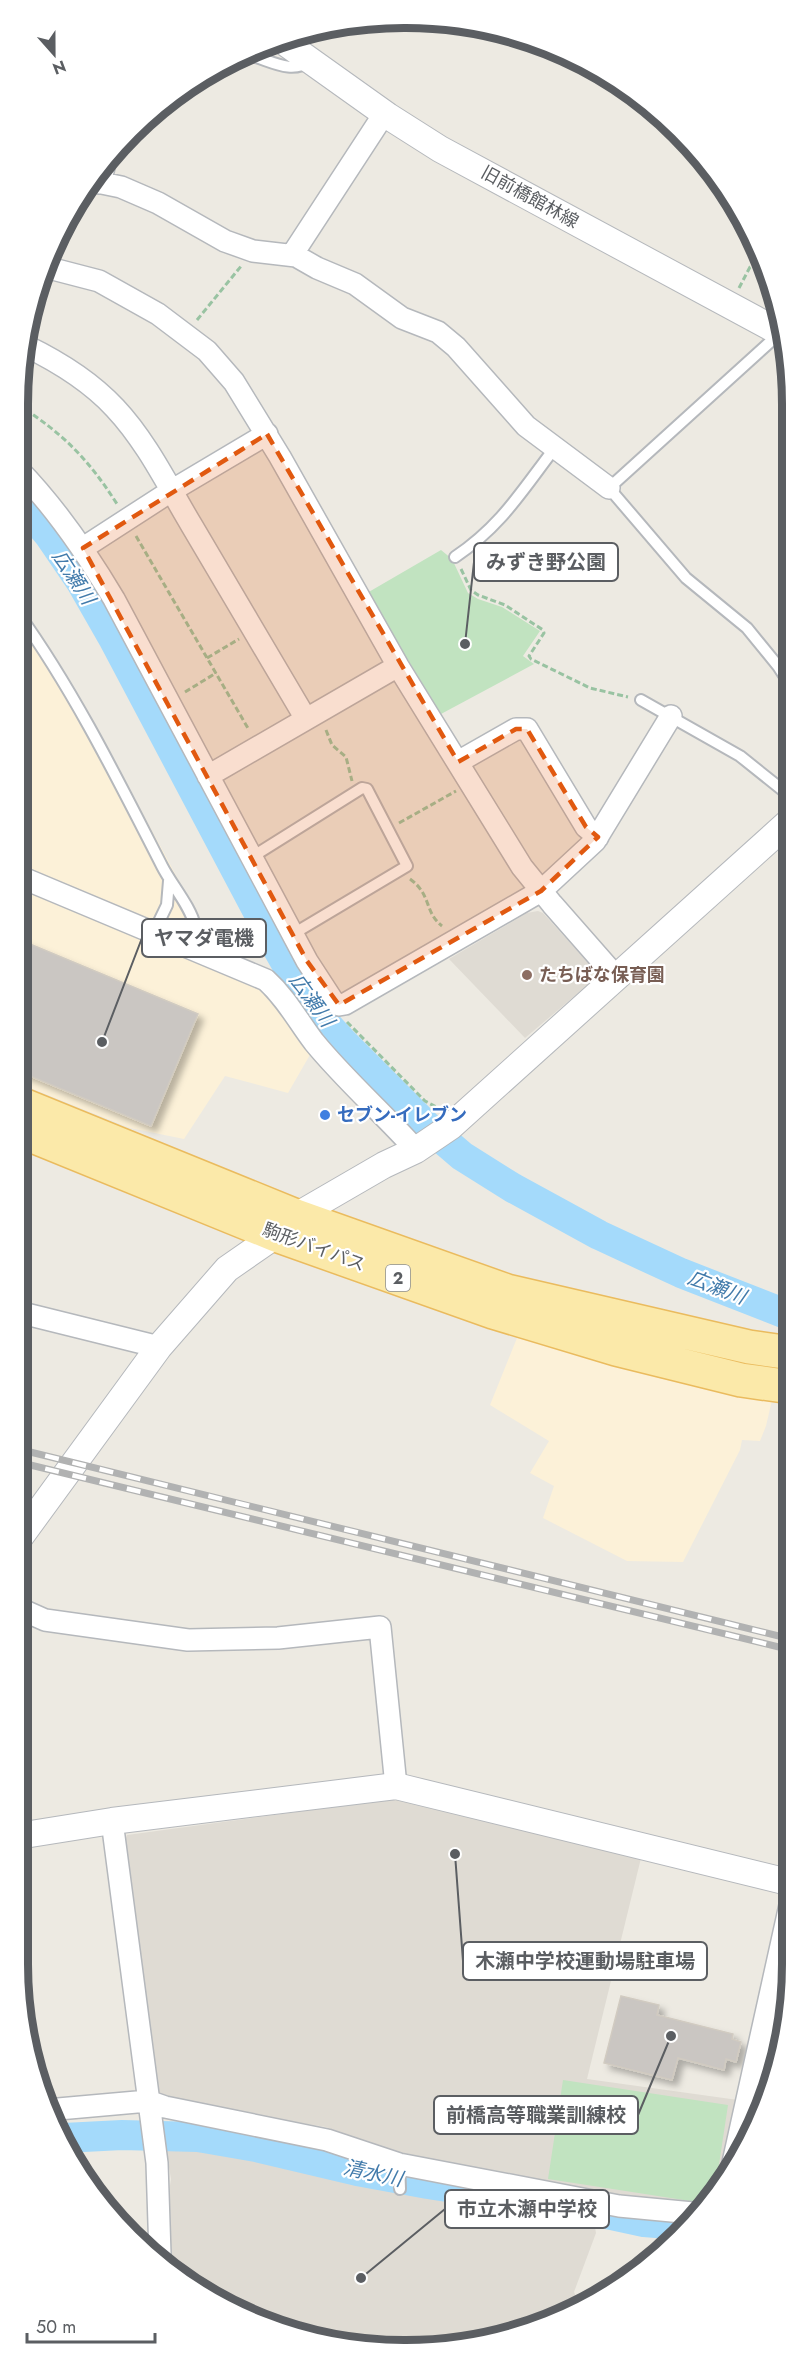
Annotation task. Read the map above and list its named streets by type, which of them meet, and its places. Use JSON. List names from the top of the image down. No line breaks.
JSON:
{"streets":{"main road":["駒形バイパス","2"],"street":["旧前橋館林線"]},"water":["広瀬川","清水川"],"places":["みずき野公園","たちばな保育園","ヤマダ電機","セブン-イレブン","木瀬中学校運動場駐車場","前橋高等職業訓練校","市立木瀬中学校"],"scale_bar":"50 m","north":"bottom"}
